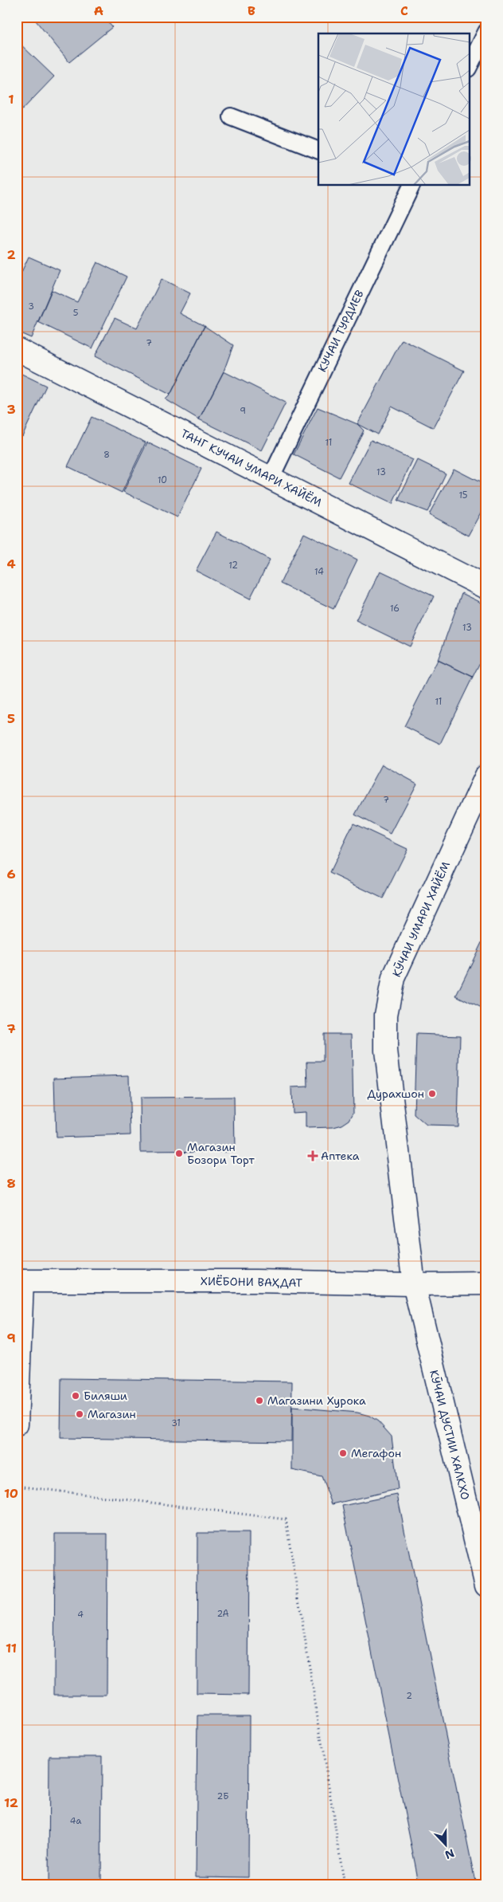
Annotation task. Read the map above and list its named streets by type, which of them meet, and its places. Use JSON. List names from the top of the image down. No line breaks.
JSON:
{"streets":{"street":["ТАНГ КУЧАИ УМАРИ ХАЙЁМ","КӮЧАИ УМАРИ ХАЙЁМ","ХИЁБОНИ ВАҲДАТ","КӮЧАИ ДУСТИИ ХАЛКХО"],"lane":["КУЧАИ ТУРДИЕВ"]},"crossings":[["КУЧАИ ТУРДИЕВ","ТАНГ КУЧАИ УМАРИ ХАЙЁМ"],["КӮЧАИ УМАРИ ХАЙЁМ","ХИЁБОНИ ВАҲДАТ"],["КӮЧАИ УМАРИ ХАЙЁМ","КӮЧАИ ДУСТИИ ХАЛКХО"],["ХИЁБОНИ ВАҲДАТ","КӮЧАИ ДУСТИИ ХАЛКХО"]],"places":{"other":["Дурахшон","Магазин Бозори Торт","Биляши","Магазини Хурока","Магазин","Мегафон"],"health":["Аптека"]},"house_numbers":["3","5","7","9","11","8","13","10","15","12","14","16","13","11","7","31","2A","4","2","2Б","4а"],"north":"bottom","grid":{"columns":["A","B","C"],"rows":["1","2","3","4","5","6","7","8","9","10","11","12"]}}
